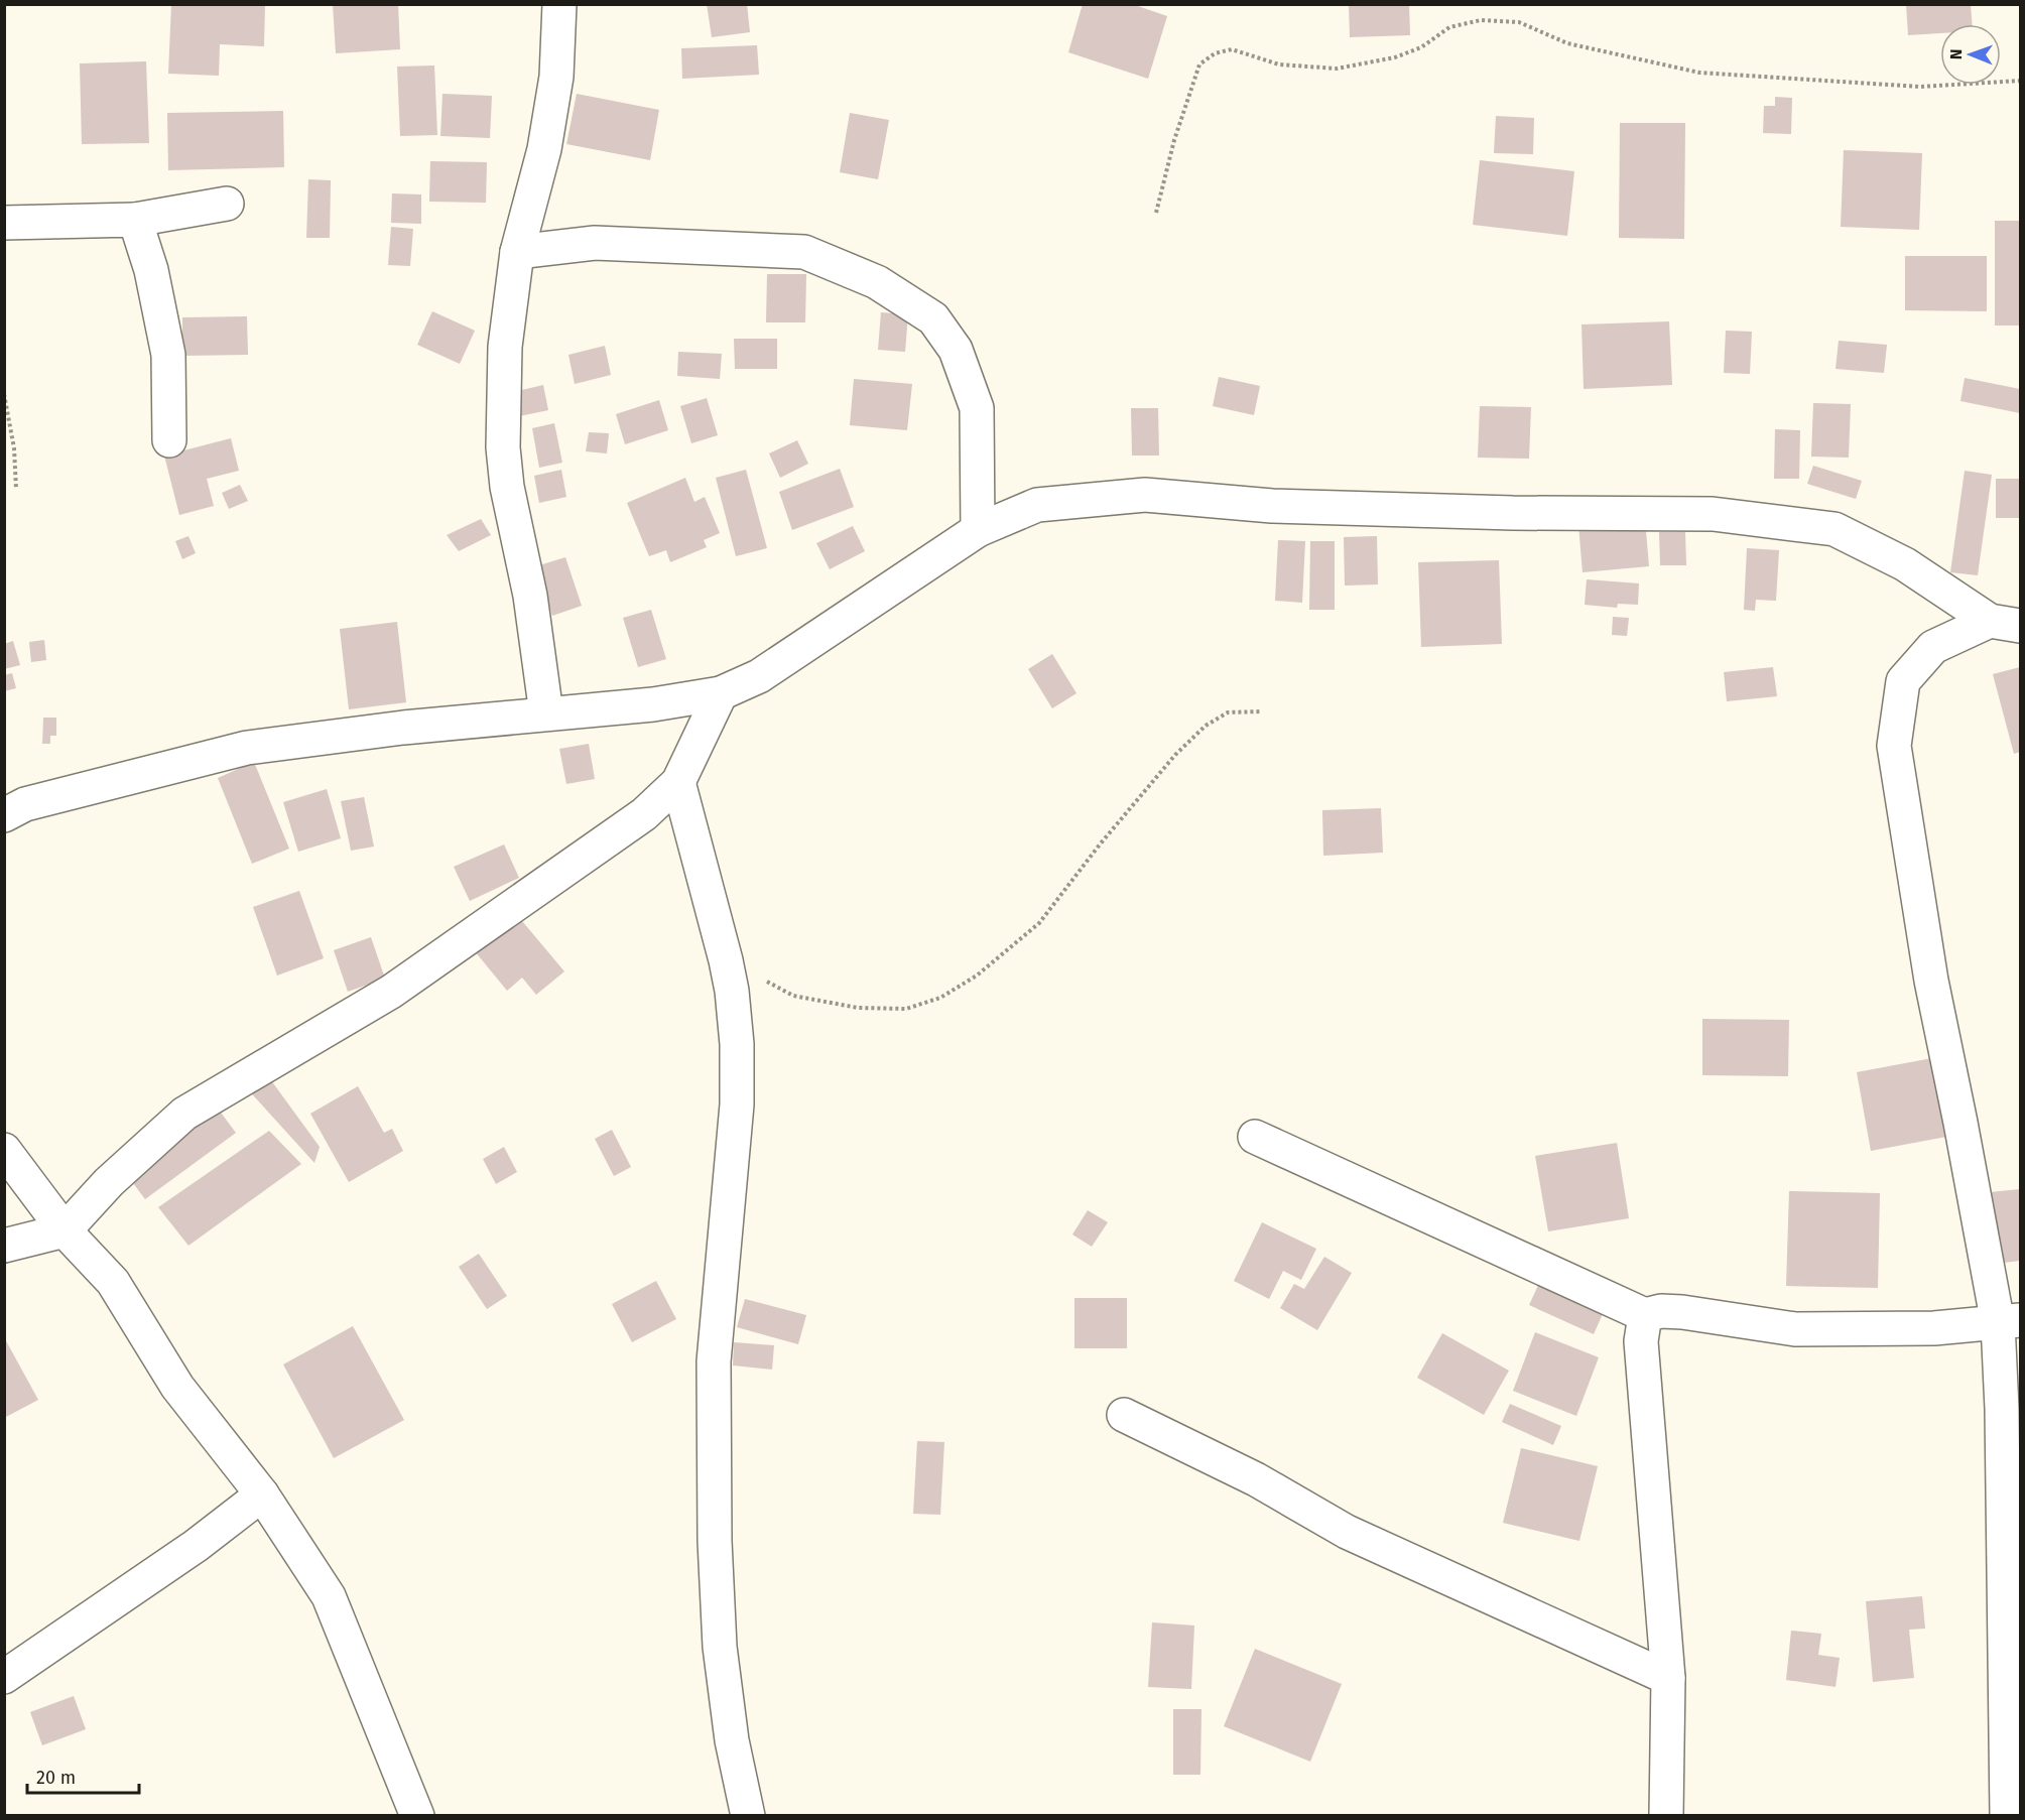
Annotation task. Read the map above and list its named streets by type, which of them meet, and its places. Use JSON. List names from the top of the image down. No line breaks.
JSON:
{"scale_bar":"20 m","north":"left"}
